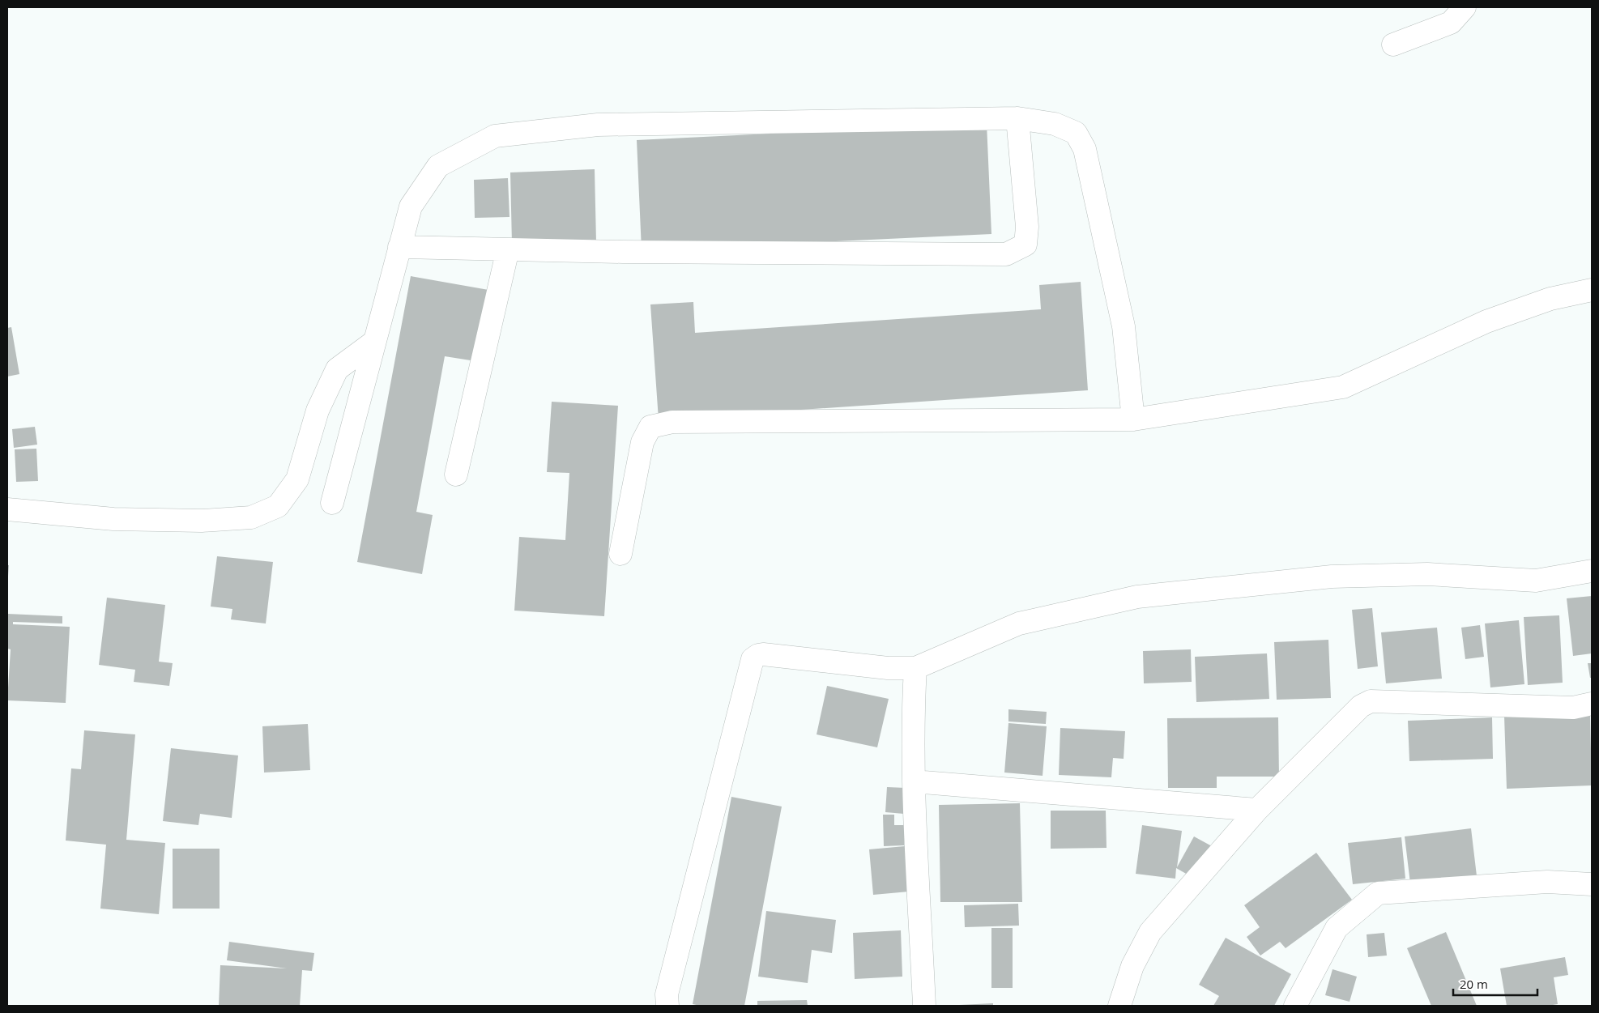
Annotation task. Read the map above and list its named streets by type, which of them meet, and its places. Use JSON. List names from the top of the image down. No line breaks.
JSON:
{"scale_bar":"20 m"}
